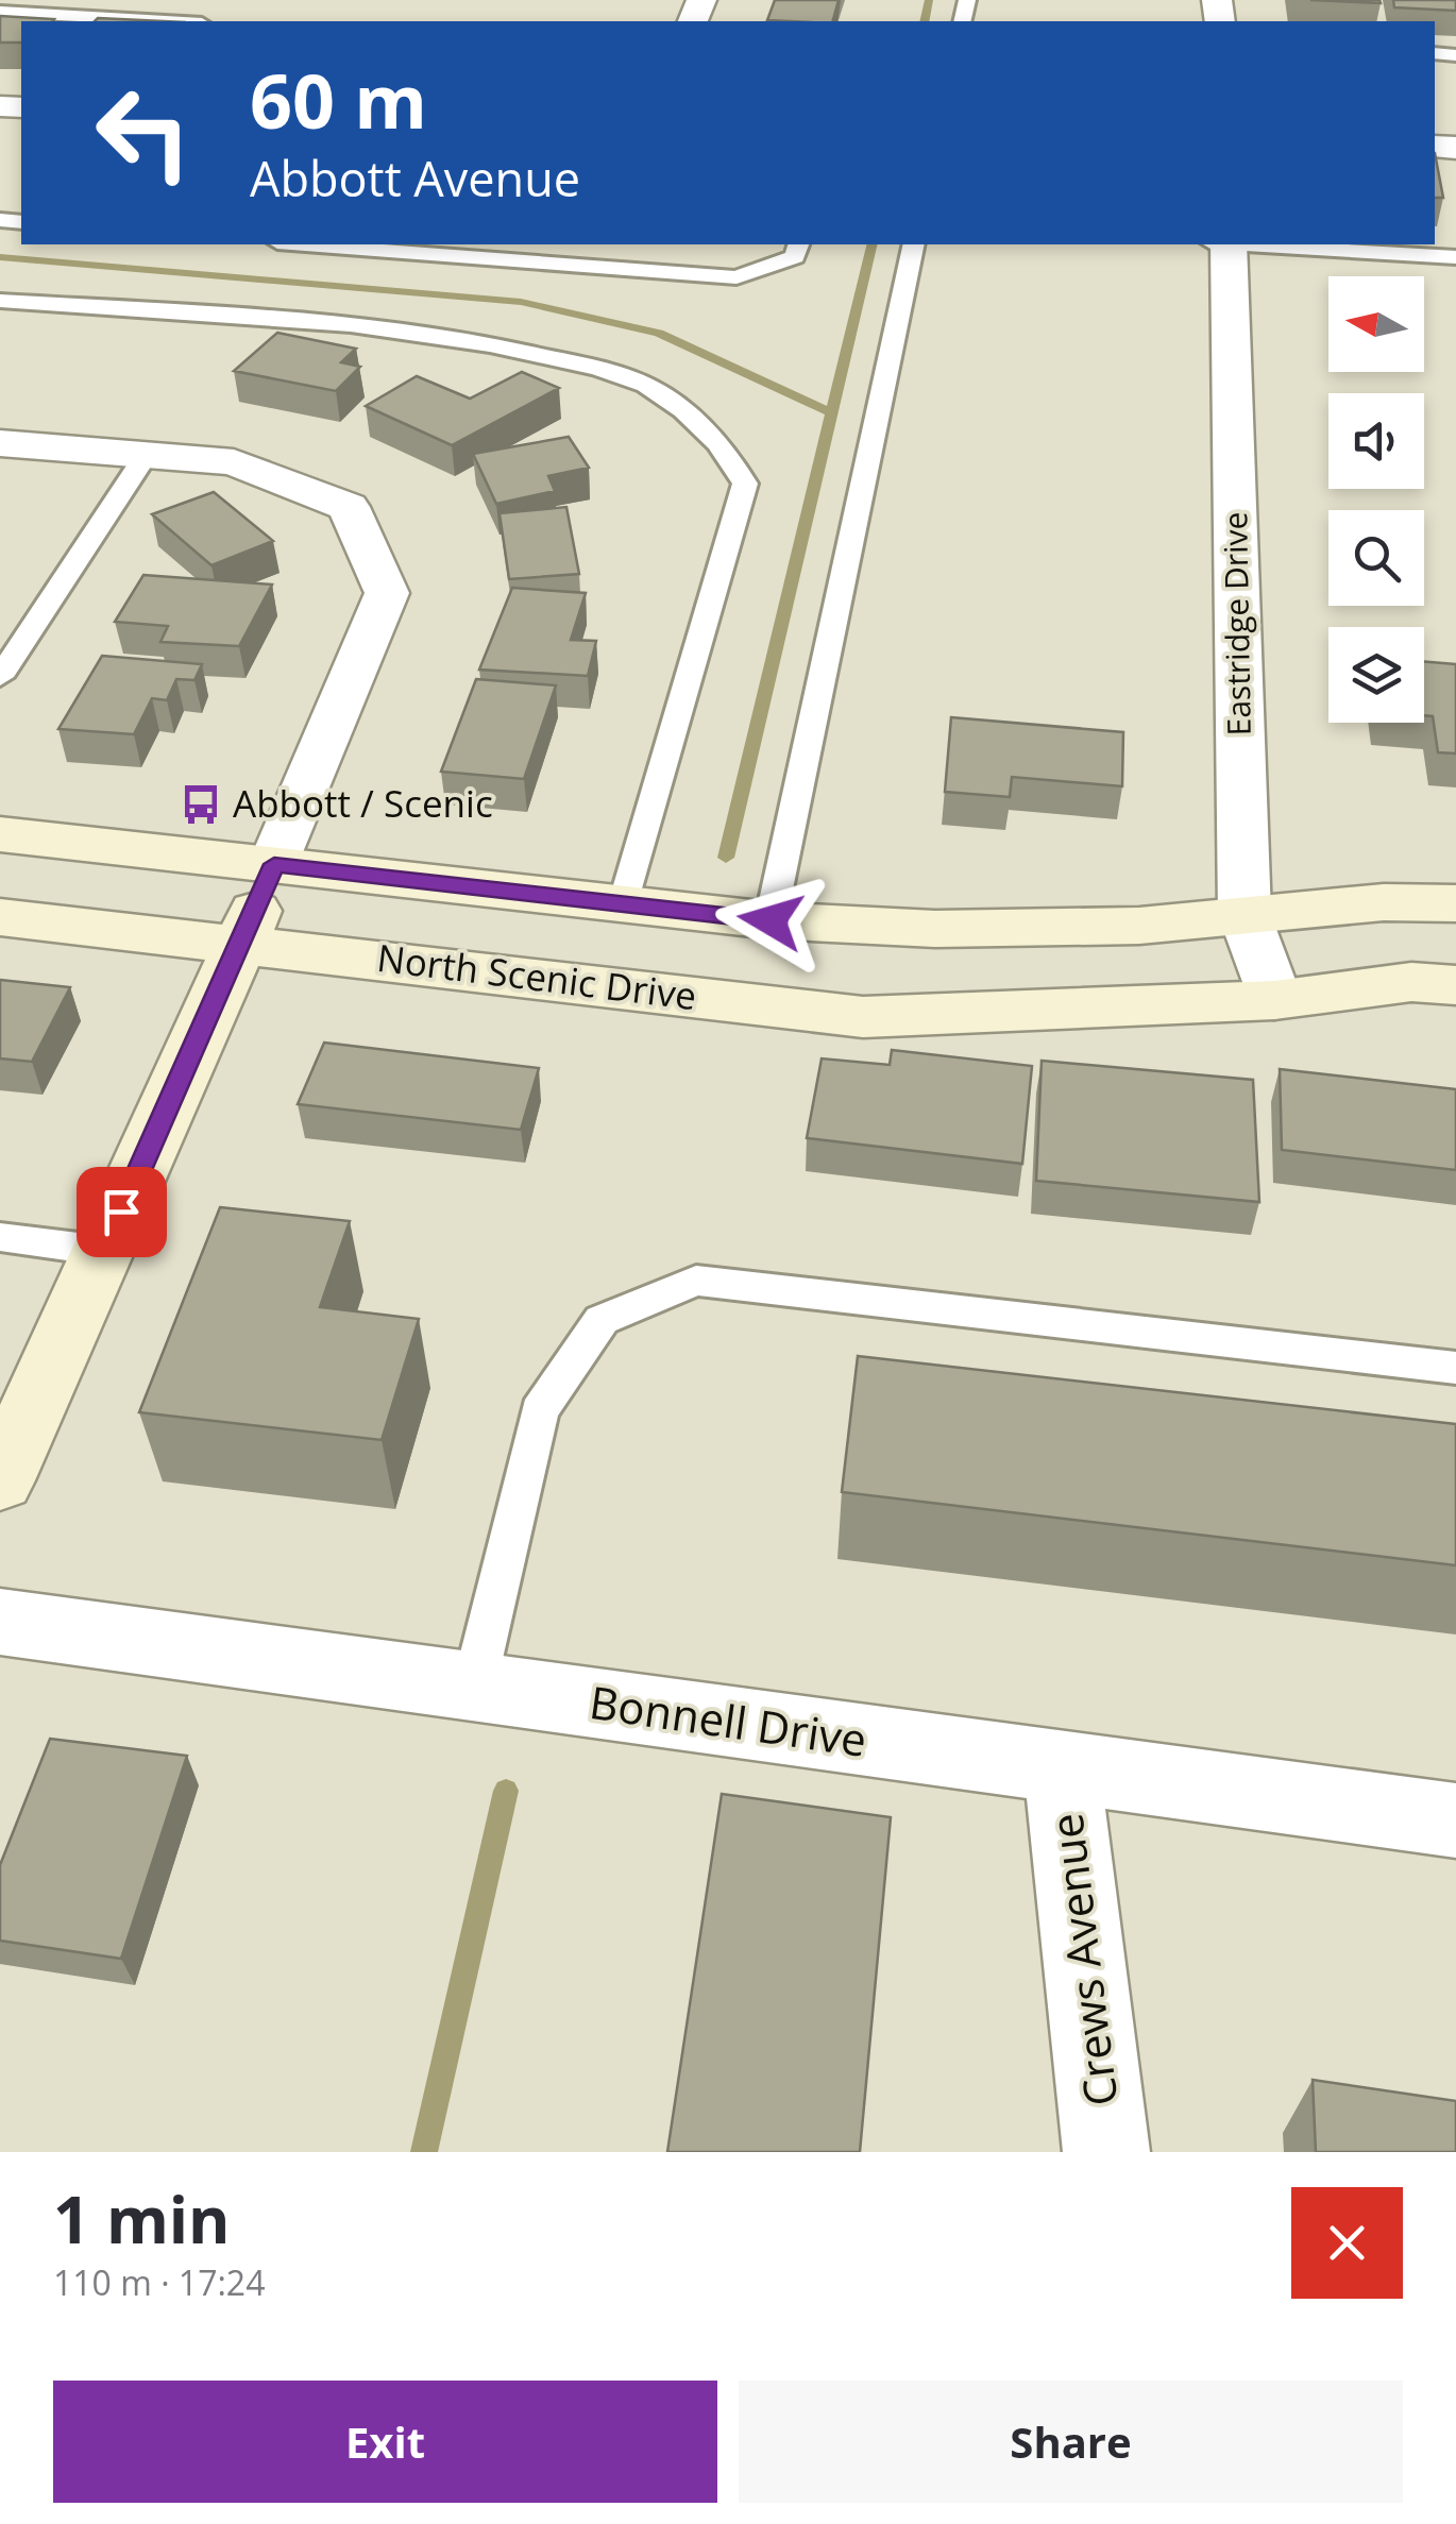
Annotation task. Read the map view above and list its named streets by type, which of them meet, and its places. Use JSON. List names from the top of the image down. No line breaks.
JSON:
{"streets":{"main road":["North Scenic Drive"],"street":["Eastridge Drive","Bonnell Drive","Crews Avenue"]},"crossings":[["Eastridge Drive","North Scenic Drive"],["Bonnell Drive","Crews Avenue"]],"places":{"bus stop":["Abbott / Scenic"]},"north":"left","page":{"turn":["60 m","Abbott Avenue"],"heading":["1 min","110 m · 17:24"],"buttons":["Exit","Share"]}}
